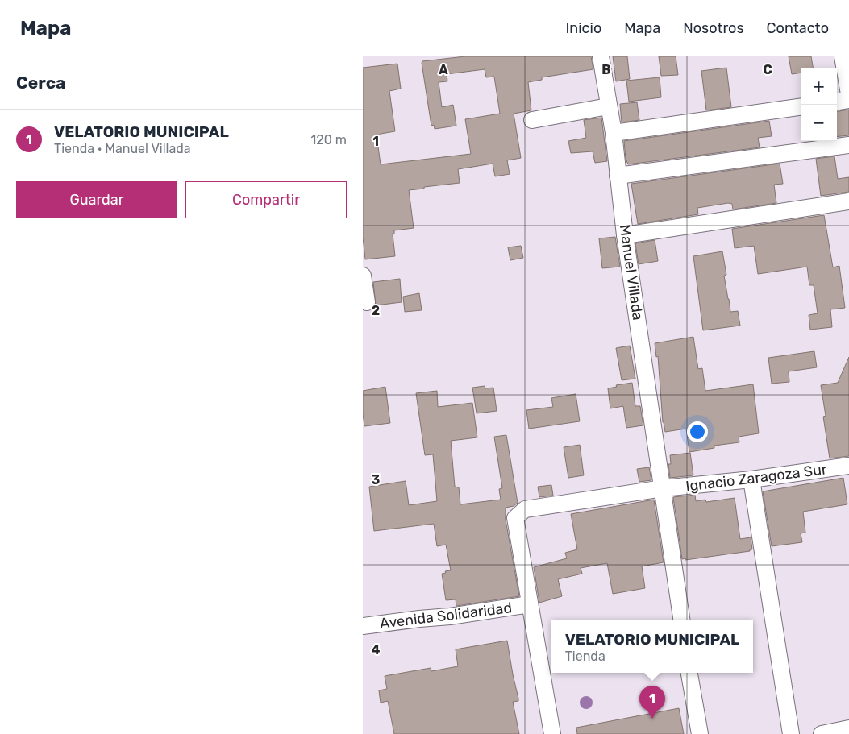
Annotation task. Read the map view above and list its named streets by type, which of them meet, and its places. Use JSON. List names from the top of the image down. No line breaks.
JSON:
{"streets":{"street":["Manuel Villada","Ignacio Zaragoza Sur","Avenida Solidaridad"]},"crossings":[["Manuel Villada","Ignacio Zaragoza Sur"]],"page":{"header":"Mapa","nav":["Inicio","Mapa","Nosotros","Contacto"],"heading":"Cerca","map_buttons":["+","−"],"list":[{"mark":"1","name":"VELATORIO MUNICIPAL","note":"Tienda · Manuel Villada","value":"120 m"}],"buttons":["Guardar","Compartir"],"popup":["VELATORIO MUNICIPAL","Tienda"],"pins":"1"},"grid":{"columns":["A","B","C"],"rows":["1","2","3","4"]}}
